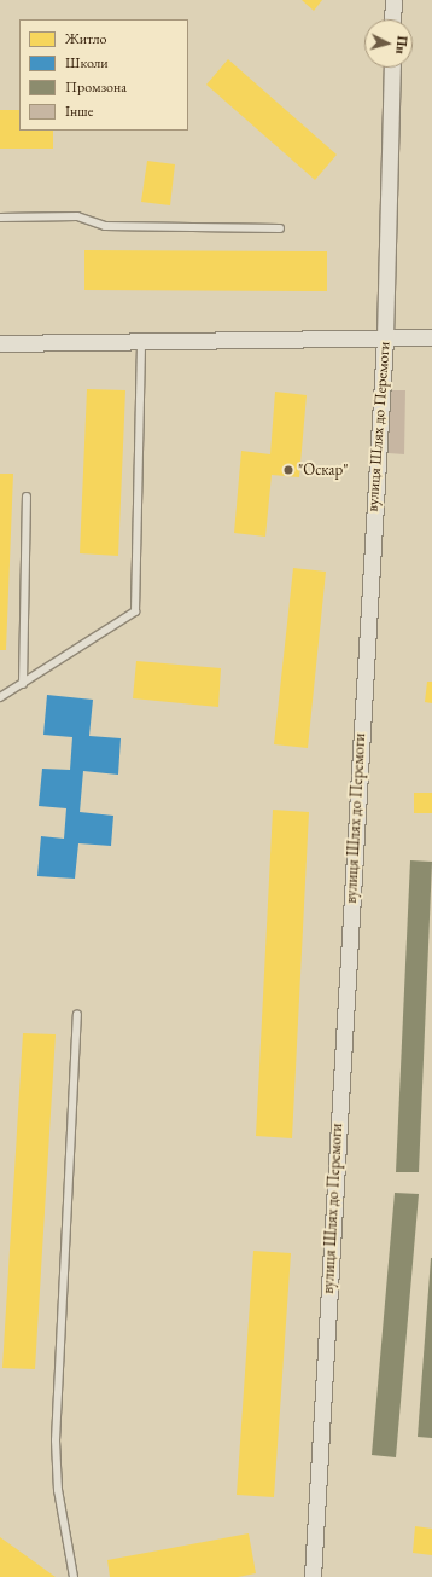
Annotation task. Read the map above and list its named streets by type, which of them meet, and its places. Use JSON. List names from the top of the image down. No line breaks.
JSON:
{"streets":{"street":["вулиця Шлях до Перемоги"]},"places":["\"Оскар\""],"legend":["Житло","Школи","Промзона","Інше"],"north":"right"}
